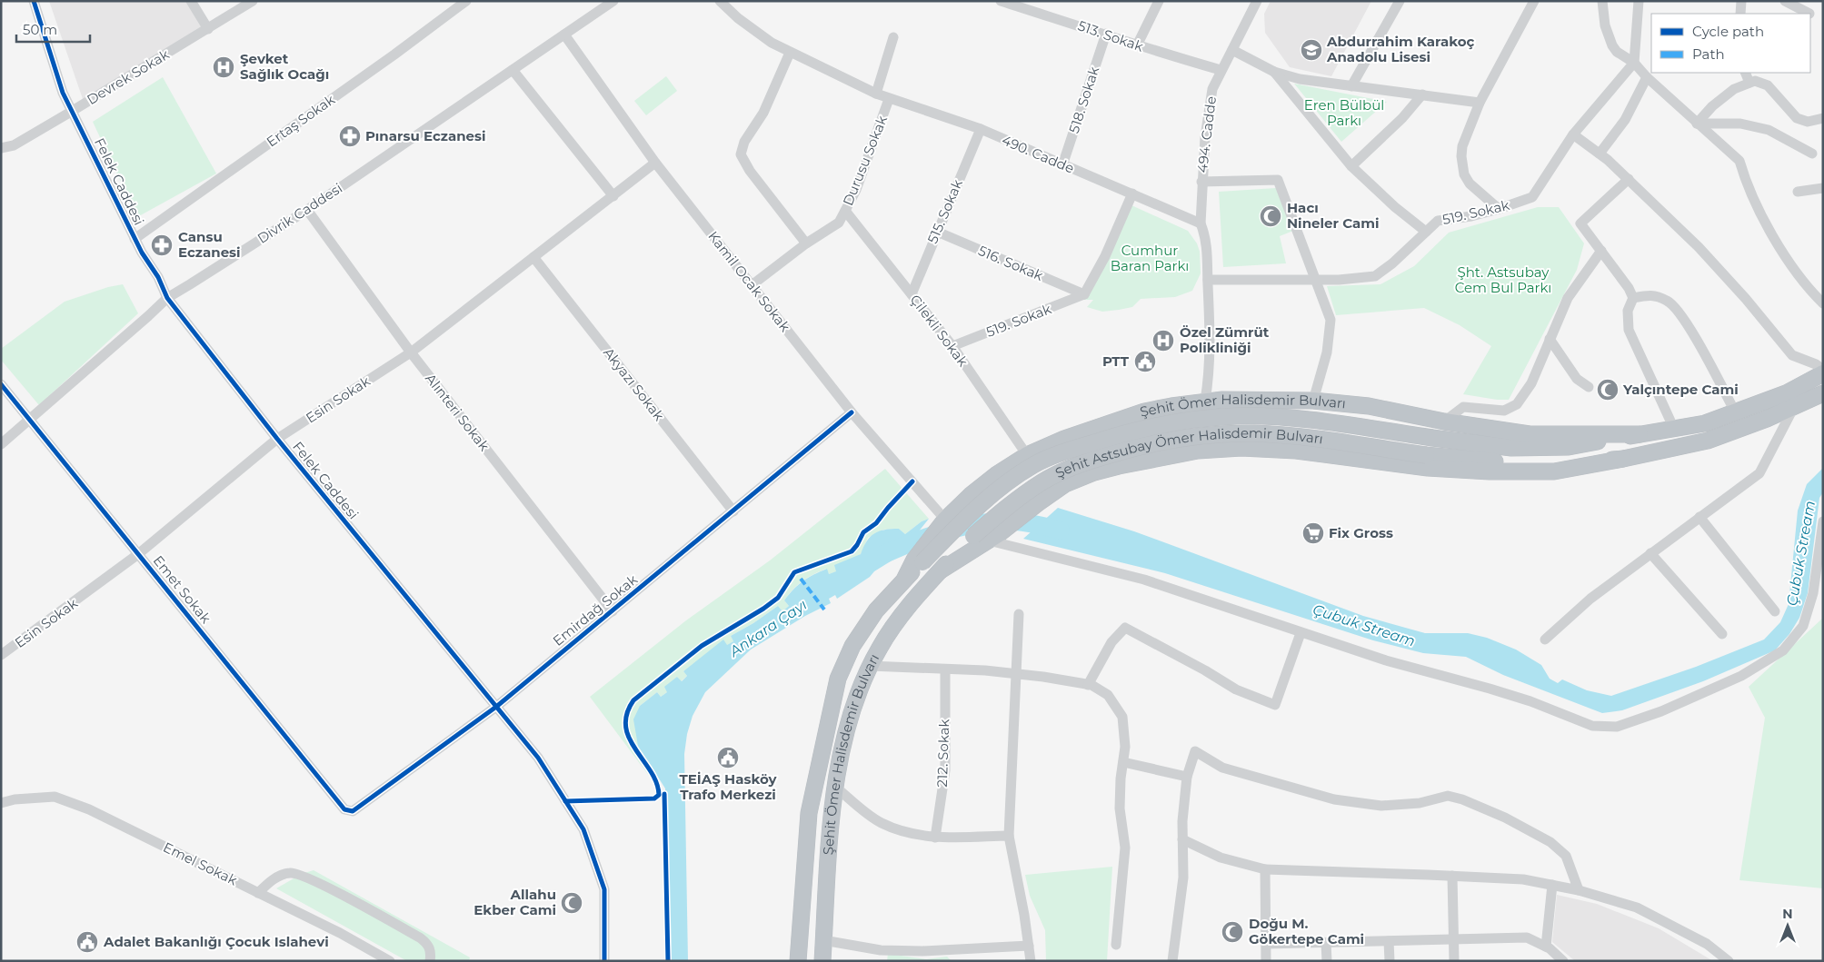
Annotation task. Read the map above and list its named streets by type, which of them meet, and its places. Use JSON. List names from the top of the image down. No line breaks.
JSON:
{"streets":{"highway":["Şehit Ömer Halisdemir Bulvarı","Şehit Astsubay Ömer Halisdemir Bulvarı"],"street":["513. Sokak","Devrek Sokak","518. Sokak","Ertaş Sokak","494. Cadde","490. Cadde","Durusu Sokak","Felek Caddesi","515. Sokak","519. Sokak","Divrik Caddesi","516. Sokak","Kamil Ocak Sokak","Çilekli Sokak","Akyazı Sokak","Esin Sokak","Alınteri Sokak","Emet Sokak","Emirdağ Sokak","212. Sokak","Emel Sokak"]},"crossings":[["513. Sokak","518. Sokak"],["513. Sokak","494. Cadde"],["Devrek Sokak","Felek Caddesi"],["518. Sokak","490. Cadde"],["Ertaş Sokak","Felek Caddesi"],["494. Cadde","490. Cadde"],["490. Cadde","Durusu Sokak"],["490. Cadde","515. Sokak"],["Durusu Sokak","Kamil Ocak Sokak"],["Durusu Sokak","Çilekli Sokak"],["Felek Caddesi","Divrik Caddesi"],["Felek Caddesi","Esin Sokak"],["Felek Caddesi","Emirdağ Sokak"],["515. Sokak","516. Sokak"],["515. Sokak","Çilekli Sokak"],["519. Sokak","516. Sokak"],["519. Sokak","Çilekli Sokak"],["Divrik Caddesi","Kamil Ocak Sokak"],["Divrik Caddesi","Alınteri Sokak"],["Divrik Caddesi","Emet Sokak"],["Kamil Ocak Sokak","Esin Sokak"],["Kamil Ocak Sokak","Şehit Ömer Halisdemir Bulvarı"],["Kamil Ocak Sokak","Emirdağ Sokak"],["Çilekli Sokak","Şehit Ömer Halisdemir Bulvarı"],["Akyazı Sokak","Esin Sokak"],["Akyazı Sokak","Emirdağ Sokak"],["Esin Sokak","Alınteri Sokak"],["Esin Sokak","Emet Sokak"],["Şehit Ömer Halisdemir Bulvarı","Şehit Astsubay Ömer Halisdemir Bulvarı"],["Alınteri Sokak","Emirdağ Sokak"],["Emet Sokak","Emirdağ Sokak"]],"water":["Çubuk Stream","Ankara Çayı"],"parks":["Eren Bülbül Parkı","Cumhur Baran Parkı","Şht. Astsubay Cem Bul Parkı"],"places":{"school or university":["Abdurrahim Karakoç Anadolu Lisesi"],"hospital":["Şevket Sağlık Ocağı","Özel Zümrüt Polikliniği"],"pharmacy":["Pınarsu Eczanesi","Cansu Eczanesi"],"mosque":["Hacı Nineler Cami","Yalçıntepe Cami","Allahu Ekber Cami","Doğu M. Gökertepe Cami"],"public building":["PTT","TEİAŞ Hasköy Trafo Merkezi","Adalet Bakanlığı Çocuk Islahevi"],"supermarket":["Fix Gross"]},"legend":["Cycle path","Path"],"scale_bar":"50 m","north":"top"}
